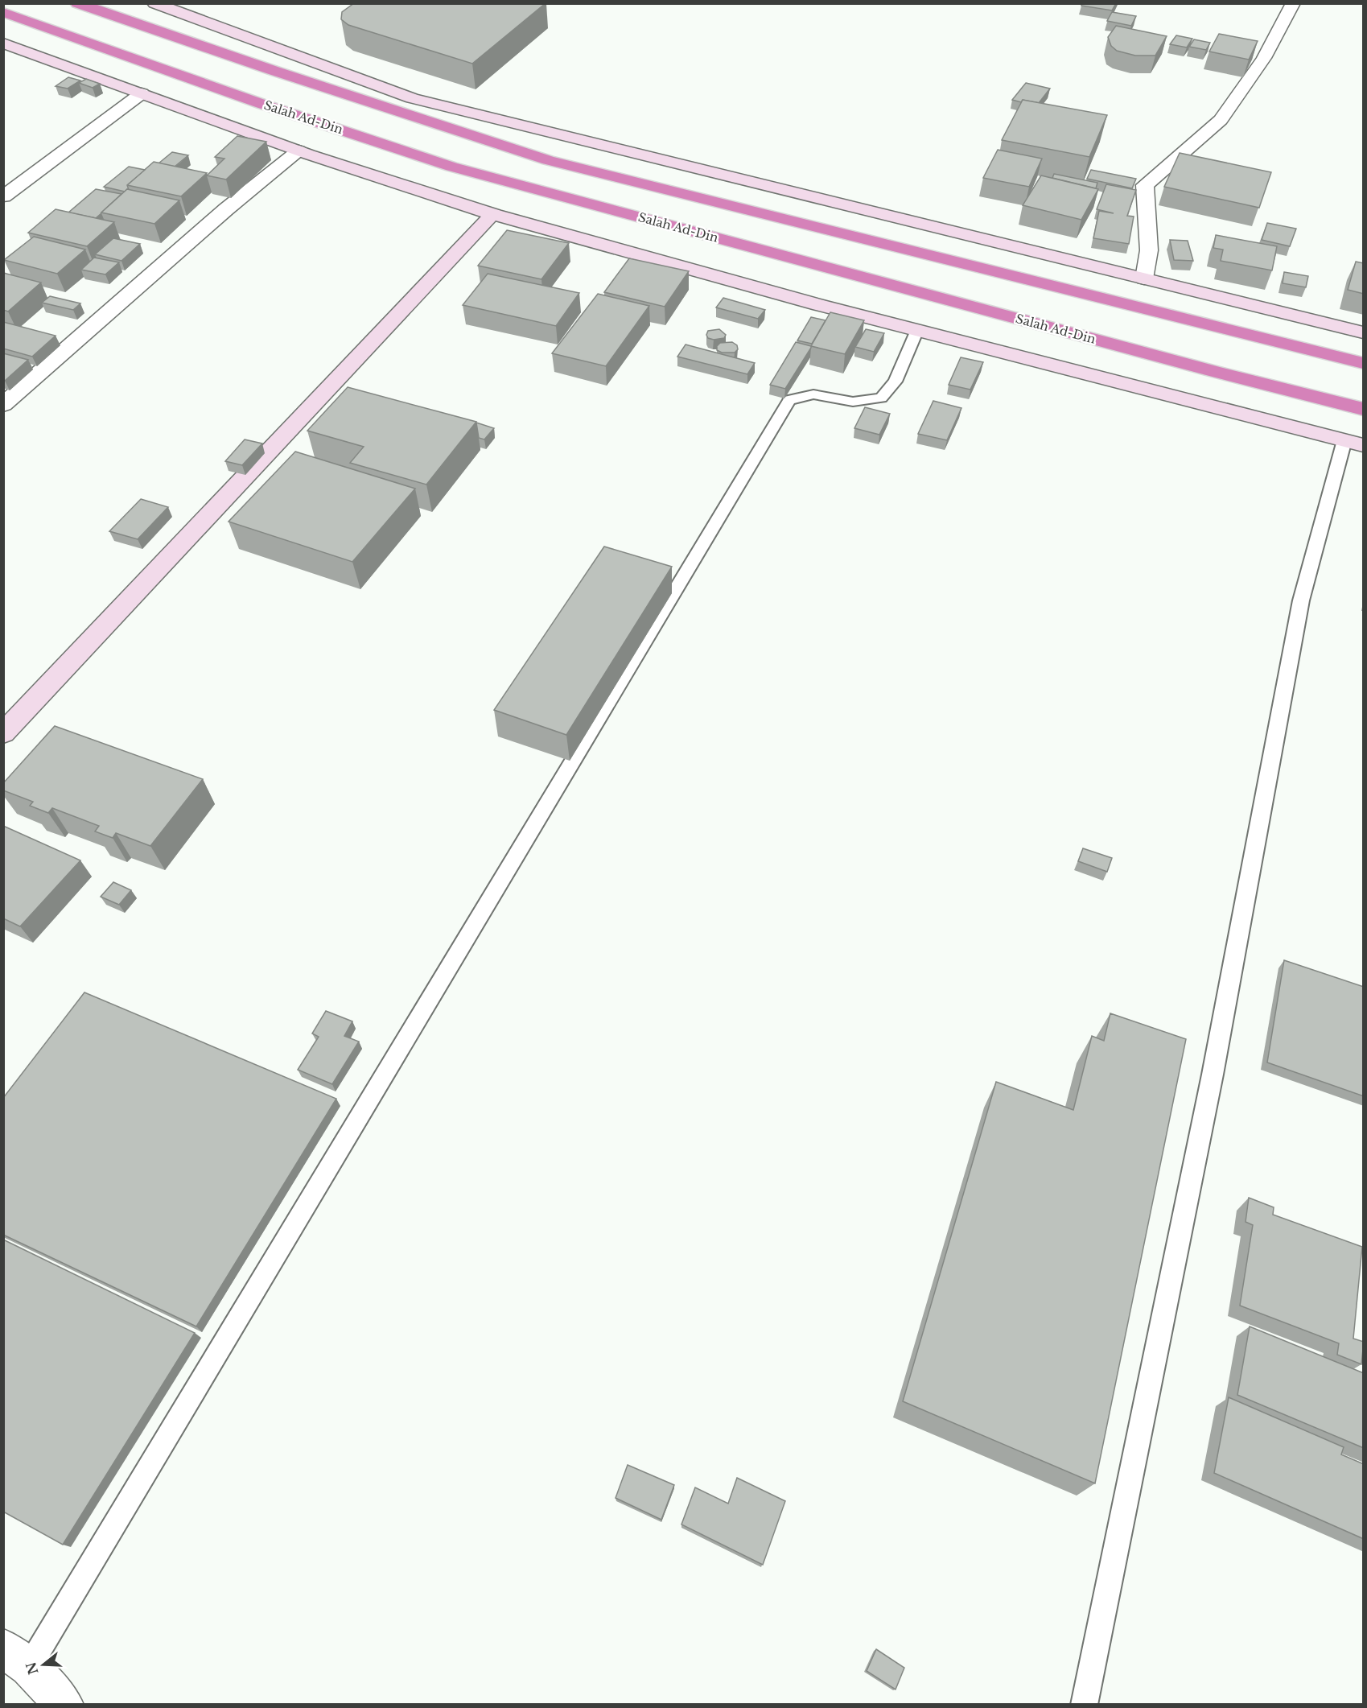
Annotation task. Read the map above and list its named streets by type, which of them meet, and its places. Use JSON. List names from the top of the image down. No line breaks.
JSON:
{"streets":{"highway":["Salah Ad-Din"]},"north":"left"}
